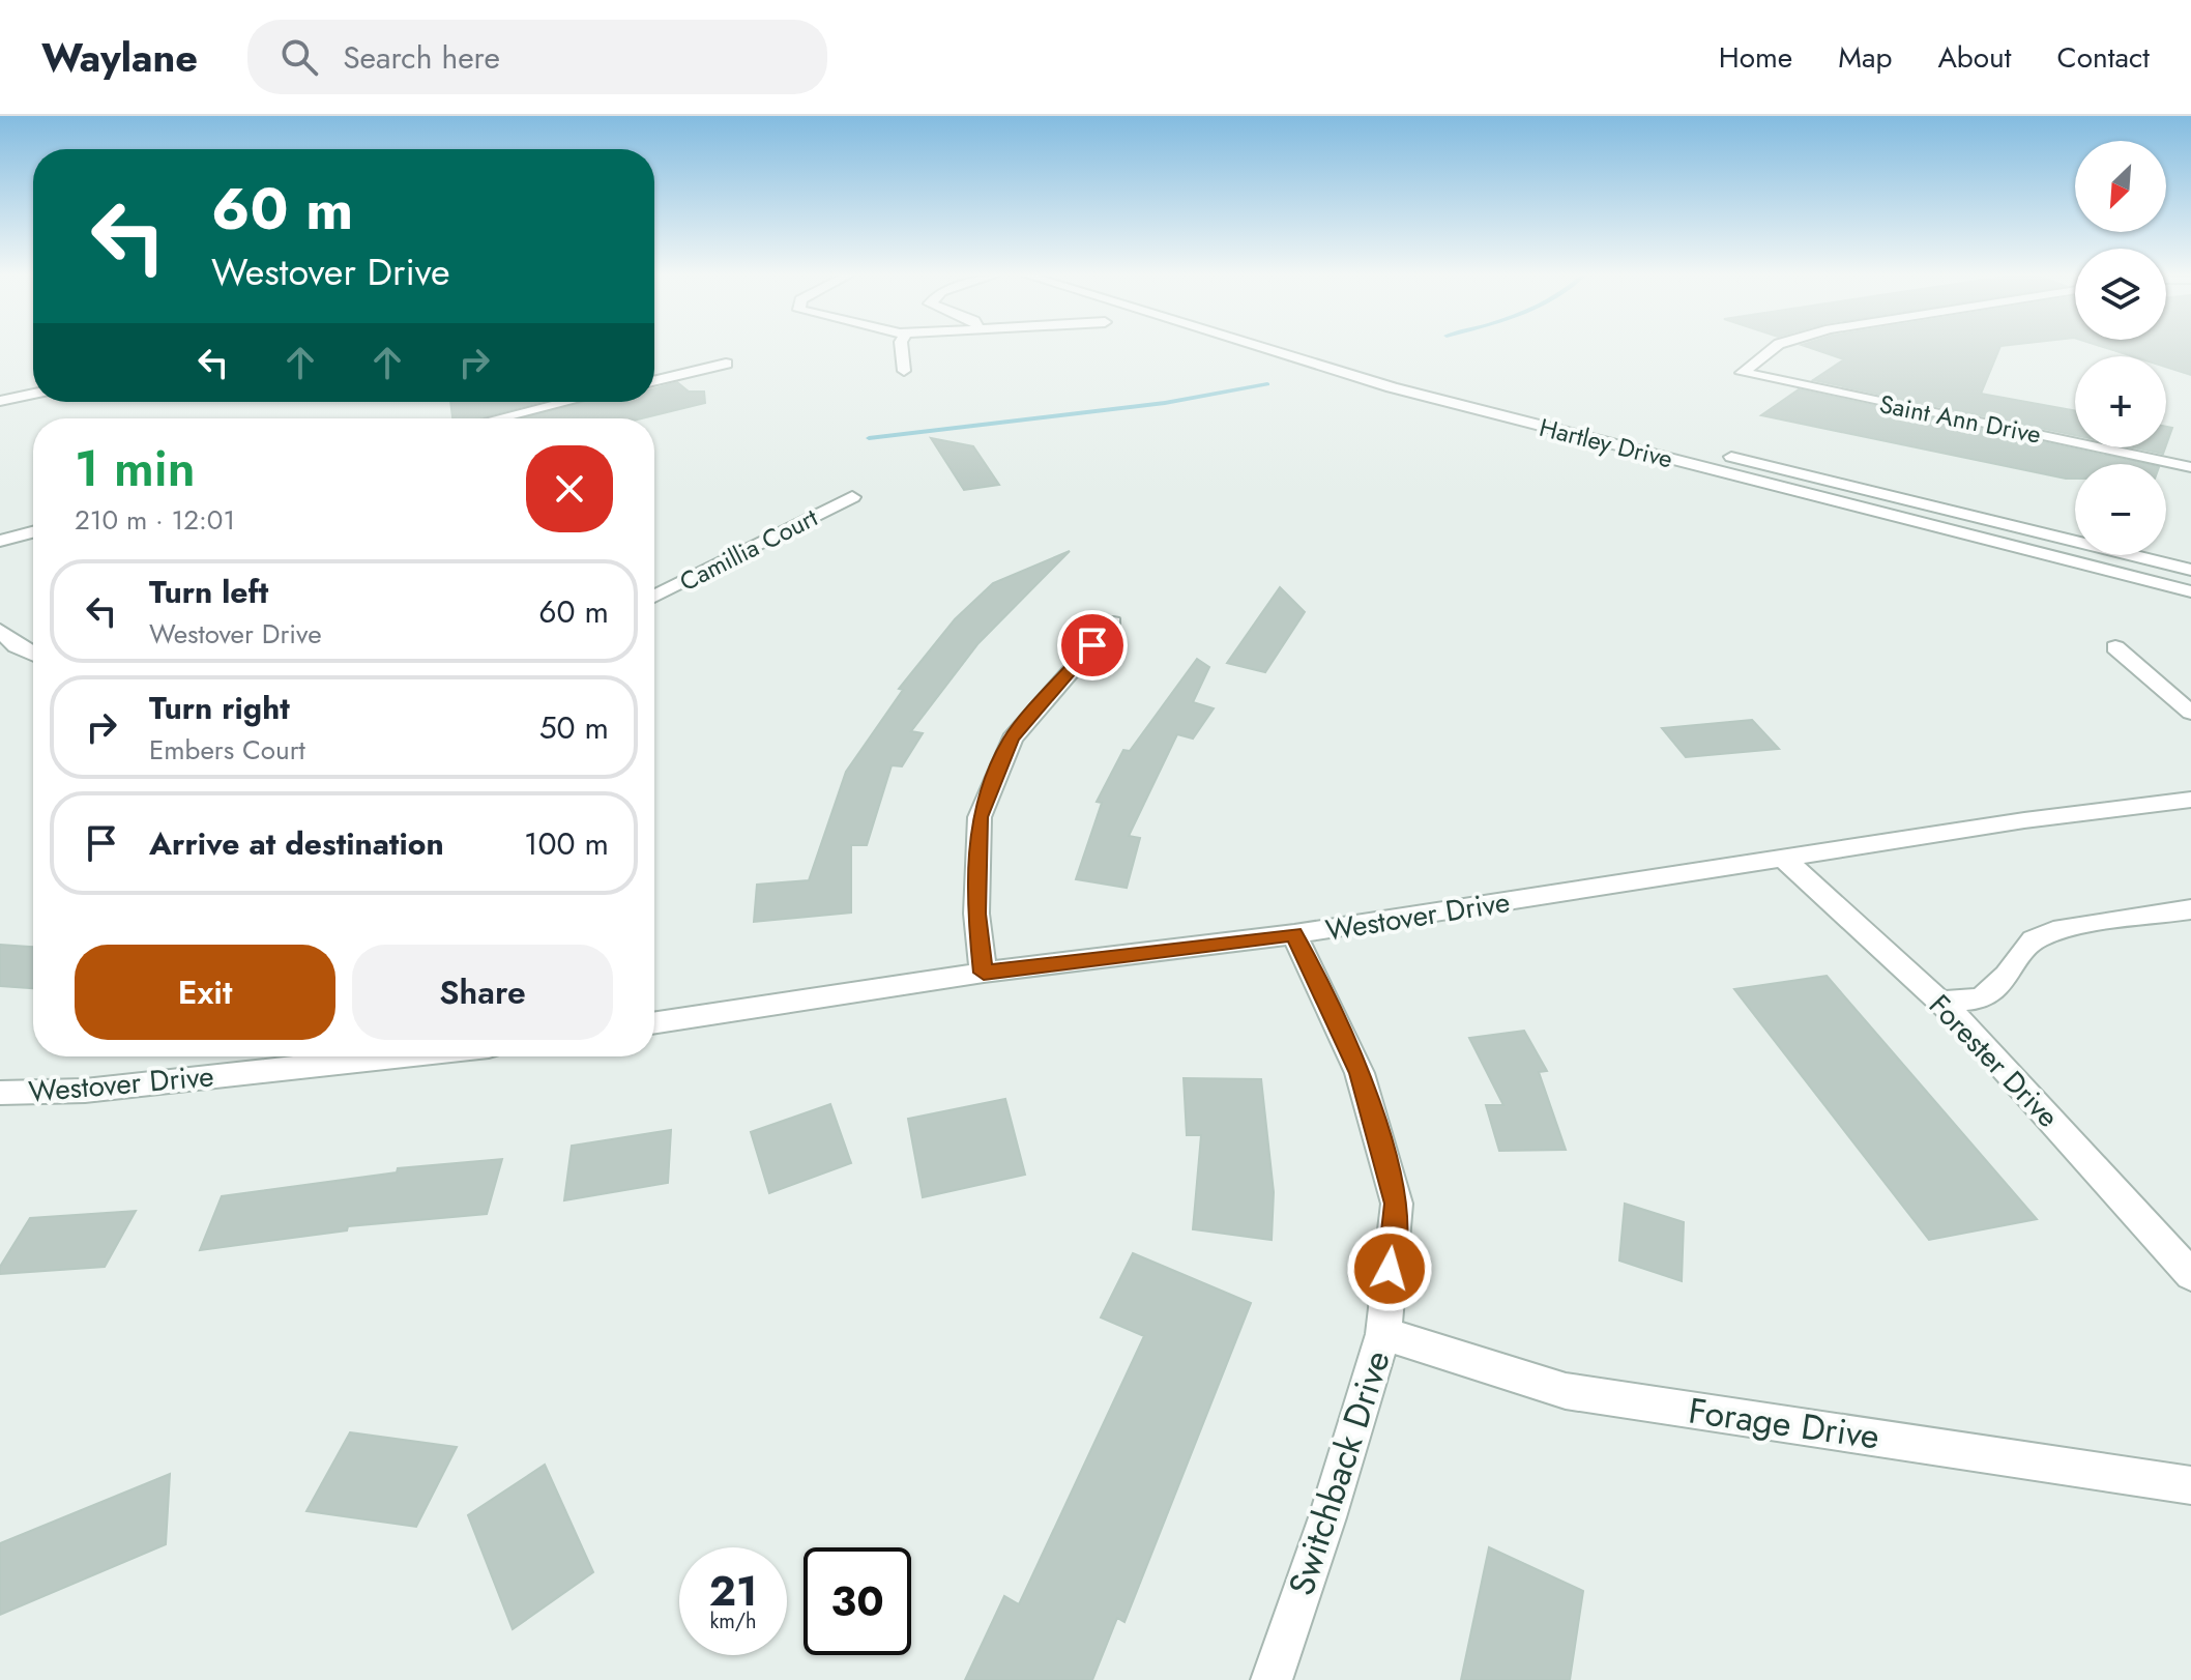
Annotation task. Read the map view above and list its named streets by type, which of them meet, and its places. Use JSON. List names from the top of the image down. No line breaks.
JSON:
{"streets":{"street":["Saint Ann Drive","Hartley Drive","Camillia Court","Westover Drive","Forester Drive","Forage Drive","Switchback Drive"]},"crossings":[["Westover Drive","Forester Drive"],["Westover Drive","Switchback Drive"],["Forage Drive","Switchback Drive"]],"north":"bottom left","page":{"header":"Waylane","search":"Search here","nav":["Home","Map","About","Contact"],"map_buttons":["+","−"],"turn":["60 m","Westover Drive"],"heading":["1 min","210 m · 12:01"],"list":[{"name":"Turn left","note":"Westover Drive","value":"60 m"},{"name":"Turn right","note":"Embers Court","value":"50 m"},{"name":"Arrive at destination","value":"100 m"}],"buttons":["Exit","Share"],"speed":"21 km/h","limit":"30"}}
